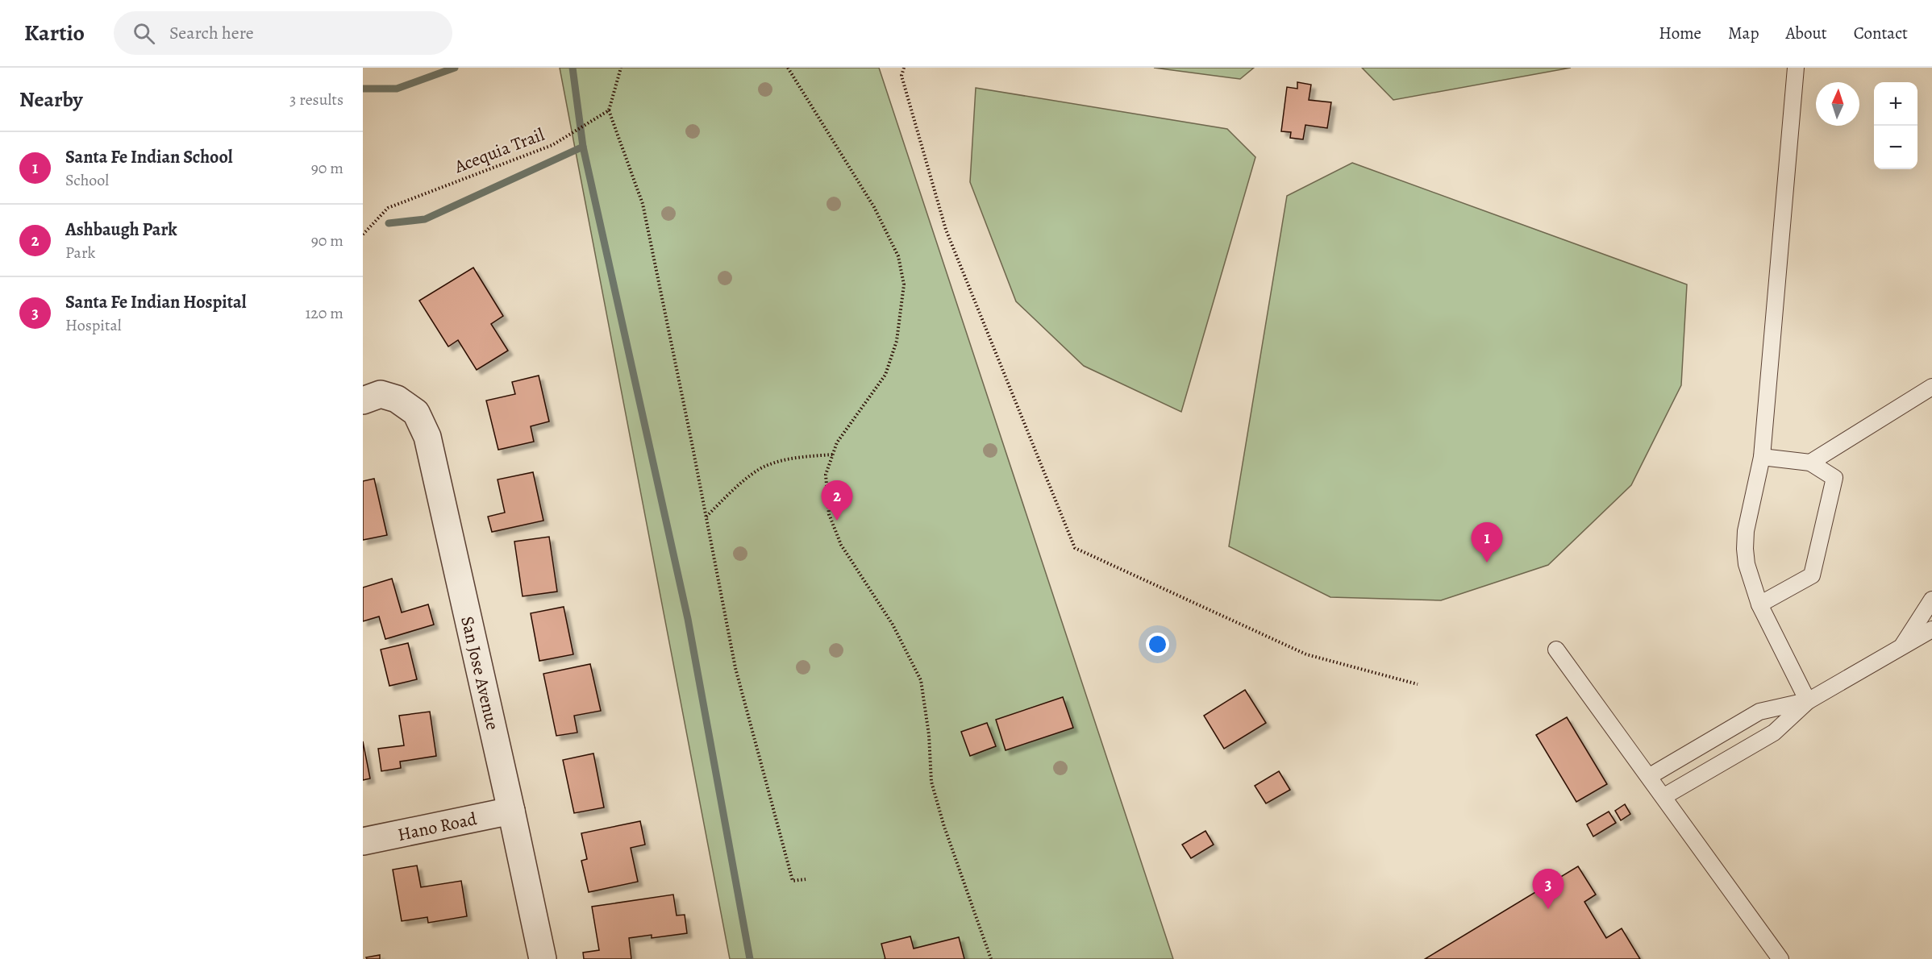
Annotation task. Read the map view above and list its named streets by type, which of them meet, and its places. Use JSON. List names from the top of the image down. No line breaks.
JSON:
{"streets":{"street":["San Jose Avenue","Hano Road"],"path":["Acequia Trail"]},"crossings":[["San Jose Avenue","Hano Road"]],"north":"top","page":{"header":"Kartio","search":"Search here","nav":["Home","Map","About","Contact"],"heading":["Nearby","3 results"],"map_buttons":["+","−"],"list":[{"mark":"1","name":"Santa Fe Indian School","note":"School","value":"90 m"},{"mark":"2","name":"Ashbaugh Park","note":"Park","value":"90 m"},{"mark":"3","name":"Santa Fe Indian Hospital","note":"Hospital","value":"120 m"}],"pins":["2","1","3"]}}
